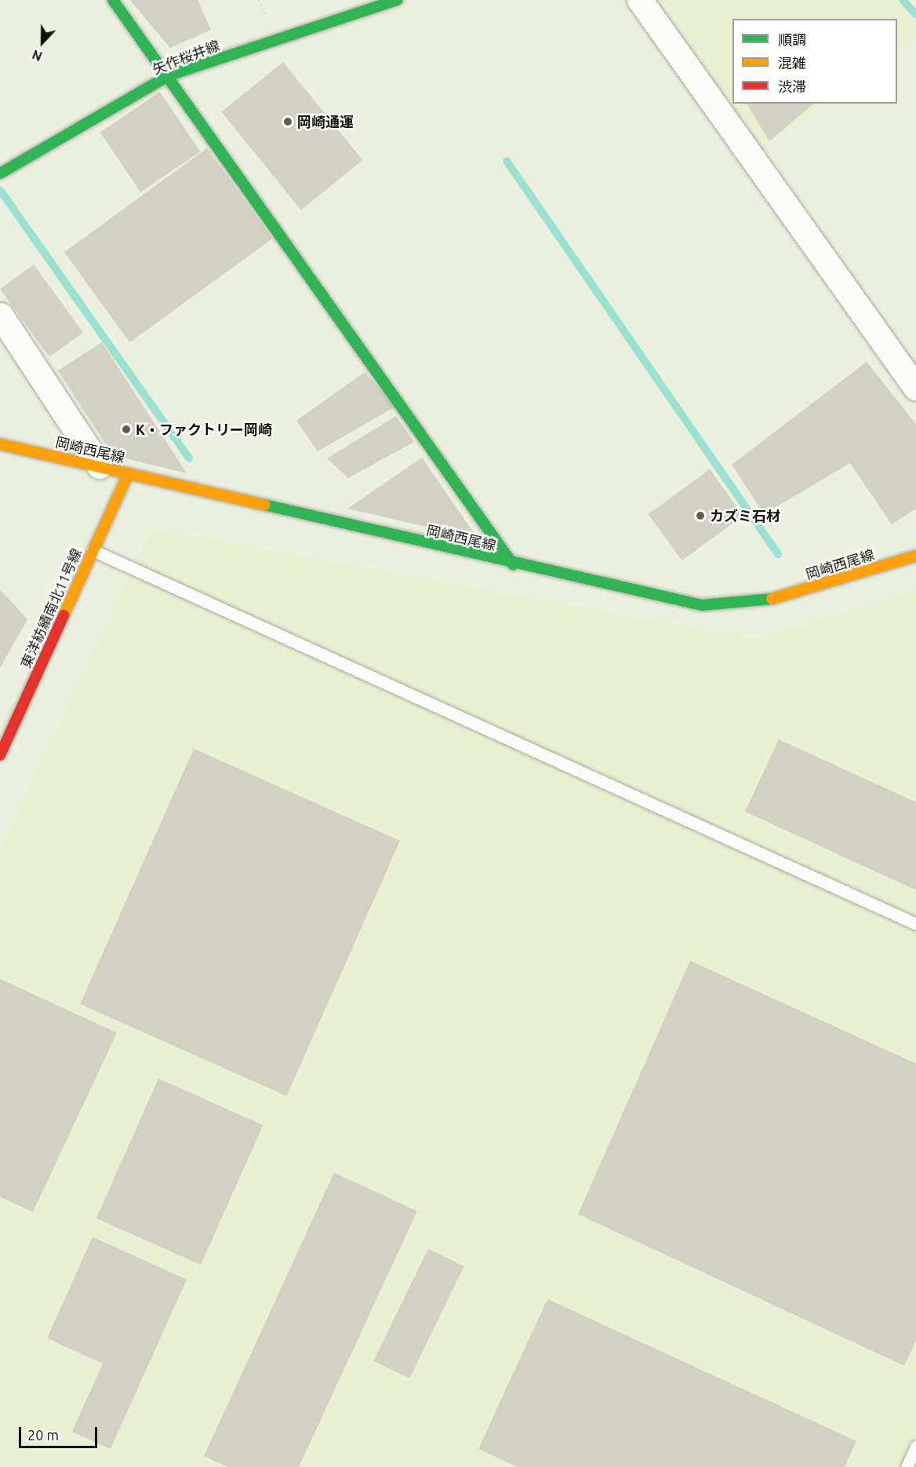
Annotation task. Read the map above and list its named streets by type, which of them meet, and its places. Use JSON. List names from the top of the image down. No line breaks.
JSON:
{"streets":{"street":["矢作桜井線","岡崎西尾線","東洋紡績南北11号線"]},"crossings":[["岡崎西尾線","東洋紡績南北11号線"]],"places":["岡崎通運","K・ファクトリー岡崎","カズミ石材"],"legend":["順調","混雑","渋滞"],"scale_bar":"20 m","north":"bottom"}
